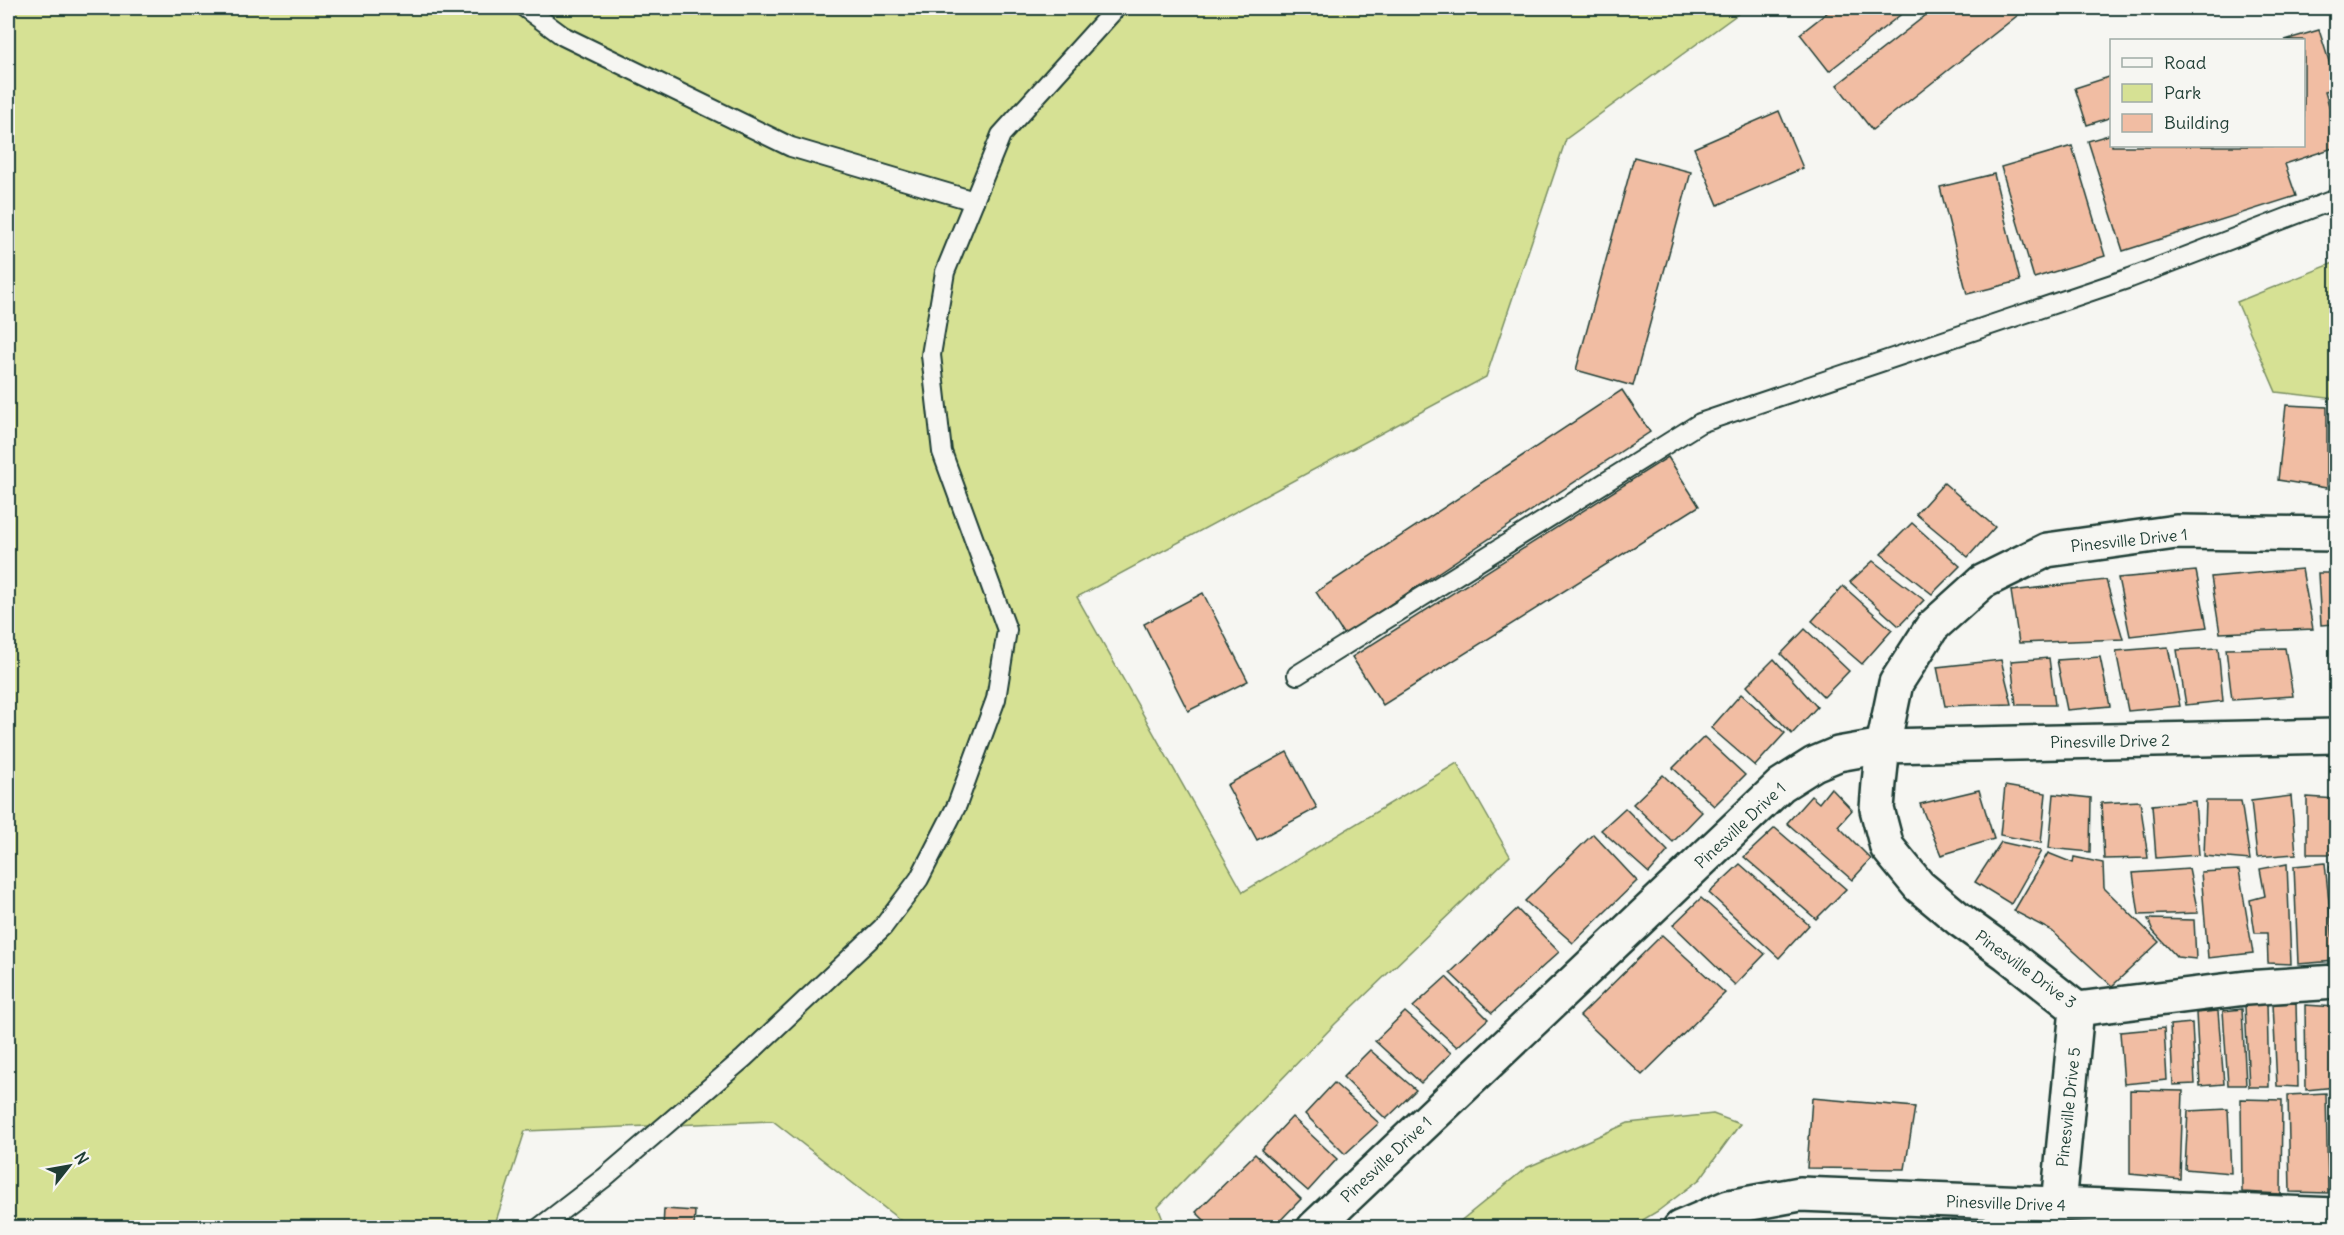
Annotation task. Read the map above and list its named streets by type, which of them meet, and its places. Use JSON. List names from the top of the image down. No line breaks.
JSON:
{"streets":{"street":["Pinesville Drive 1","Pinesville Drive 2","Pinesville Drive 3","Pinesville Drive 5","Pinesville Drive 4"]},"crossings":[["Pinesville Drive 1","Pinesville Drive 2"],["Pinesville Drive 1","Pinesville Drive 3"],["Pinesville Drive 2","Pinesville Drive 3"],["Pinesville Drive 3","Pinesville Drive 5"],["Pinesville Drive 5","Pinesville Drive 4"]],"legend":["Road","Park","Building"],"north":"top right"}
